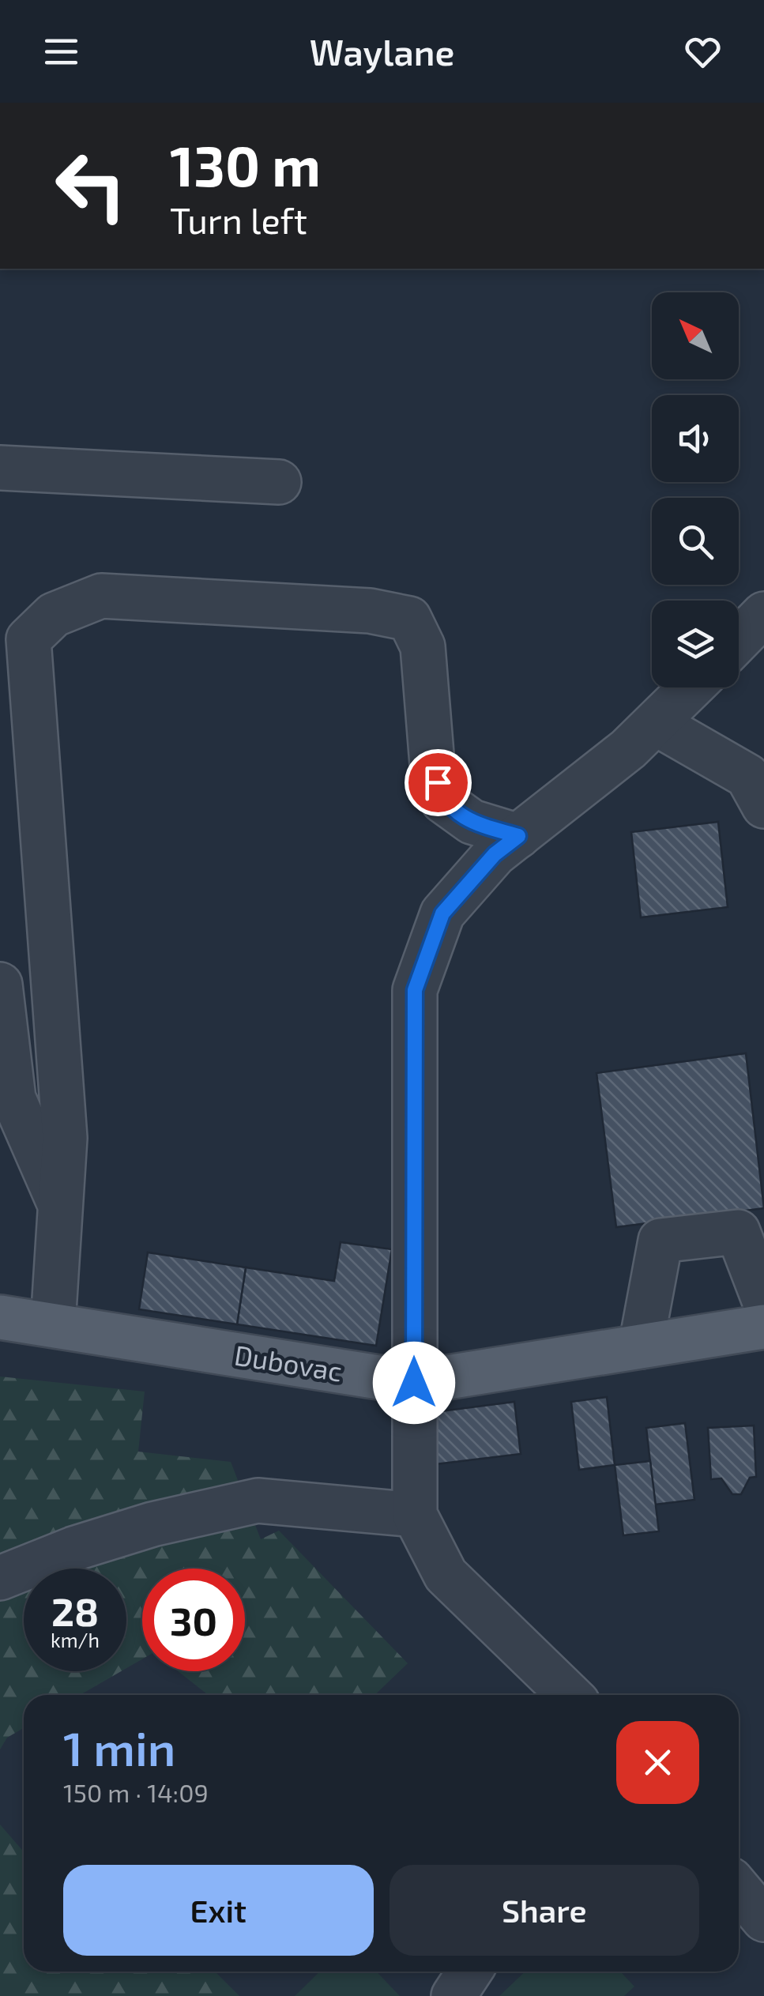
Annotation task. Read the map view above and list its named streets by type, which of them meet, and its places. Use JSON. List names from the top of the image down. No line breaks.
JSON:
{"streets":{"main road":["Dubovac"]},"north":"top left","page":{"header":"Waylane","turn":["130 m","Turn left"],"speed":"28 km/h","limit":"30","heading":["1 min","150 m · 14:09"],"buttons":["Exit","Share"]}}
